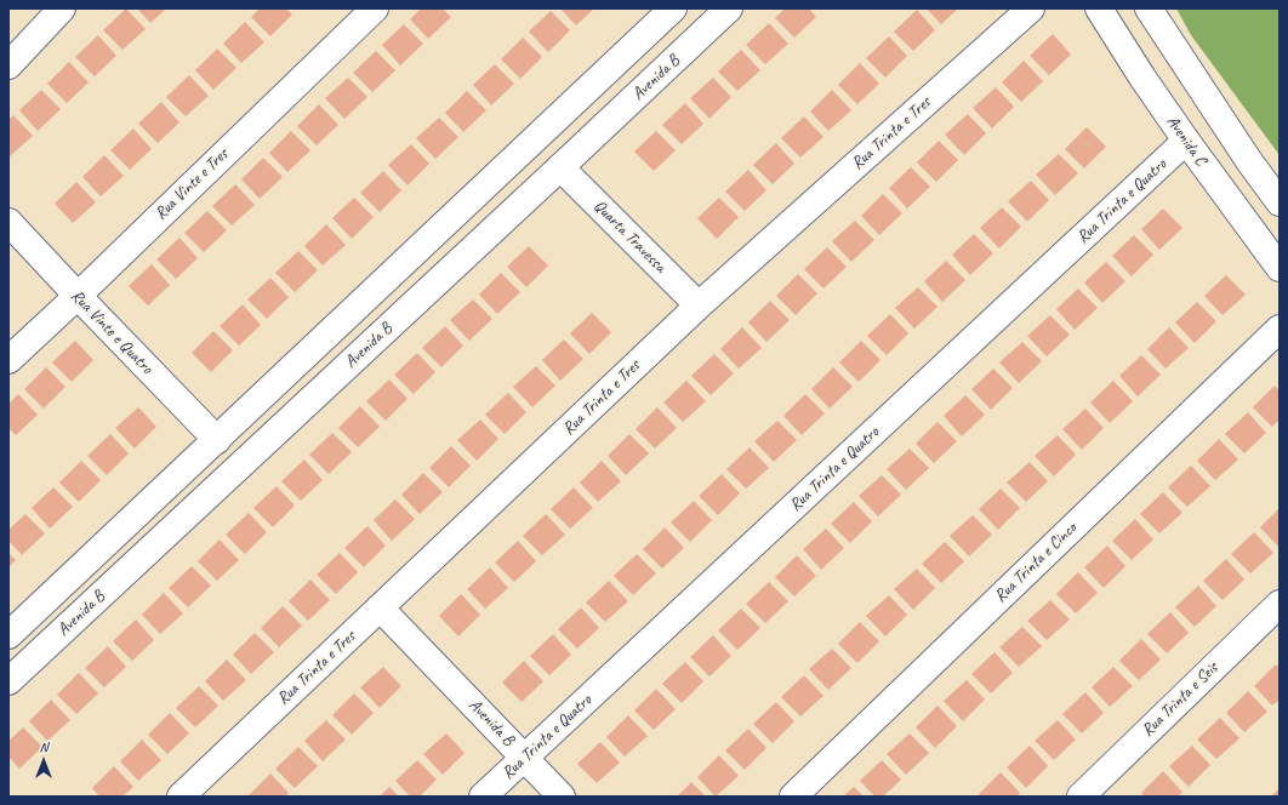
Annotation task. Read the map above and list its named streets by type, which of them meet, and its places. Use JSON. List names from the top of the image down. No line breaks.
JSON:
{"streets":{"street":["Avenida B","Rua Trinta e Tres","Avenida C","Rua Vinte e Tres","Rua Trinta e Quatro","Quarta Travessa","Rua Vinte e Quatro","Rua Trinta e Cinco","Rua Trinta e Seis"]},"crossings":[["Avenida B","Rua Trinta e Tres"],["Avenida B","Rua Trinta e Quatro"],["Avenida B","Quarta Travessa"],["Avenida B","Rua Vinte e Quatro"],["Rua Trinta e Tres","Quarta Travessa"],["Avenida C","Rua Trinta e Quatro"],["Rua Vinte e Tres","Rua Vinte e Quatro"]],"north":"top"}
